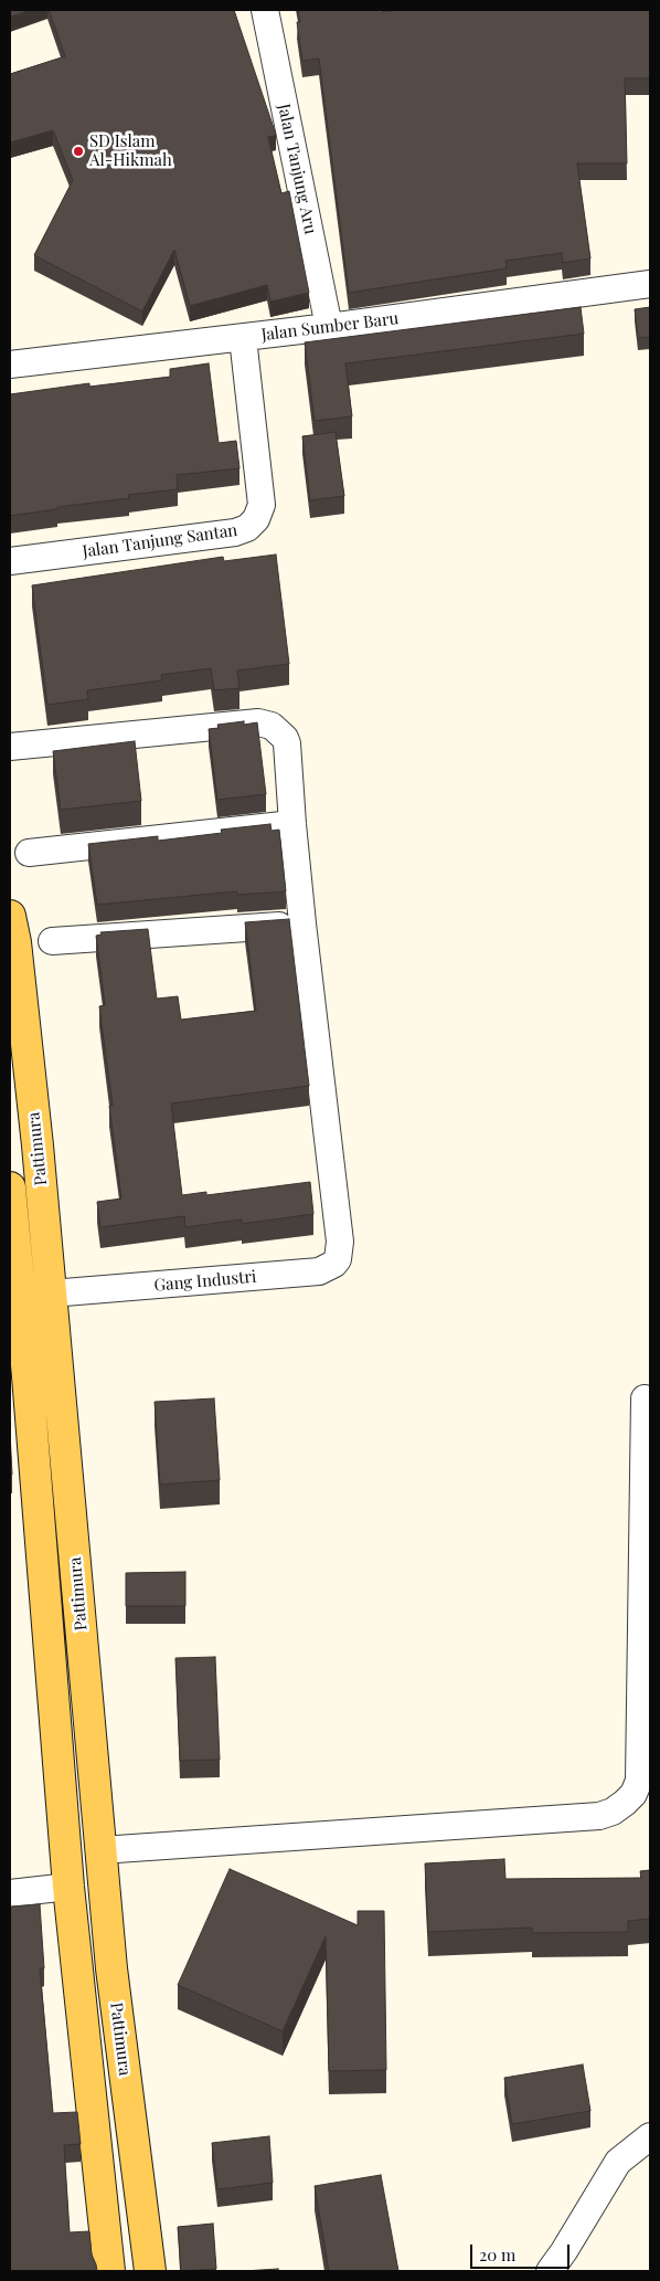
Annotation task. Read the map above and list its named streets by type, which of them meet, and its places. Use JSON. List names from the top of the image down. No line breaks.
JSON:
{"streets":{"main road":["Pattimura"],"street":["Jalan Tanjung Aru","Jalan Sumber Baru","Jalan Tanjung Santan","Gang Industri"]},"crossings":[["Jalan Tanjung Aru","Jalan Sumber Baru"],["Jalan Sumber Baru","Jalan Tanjung Santan"],["Pattimura","Gang Industri"]],"places":["SD Islam Al-Hikmah"],"scale_bar":"20 m"}
